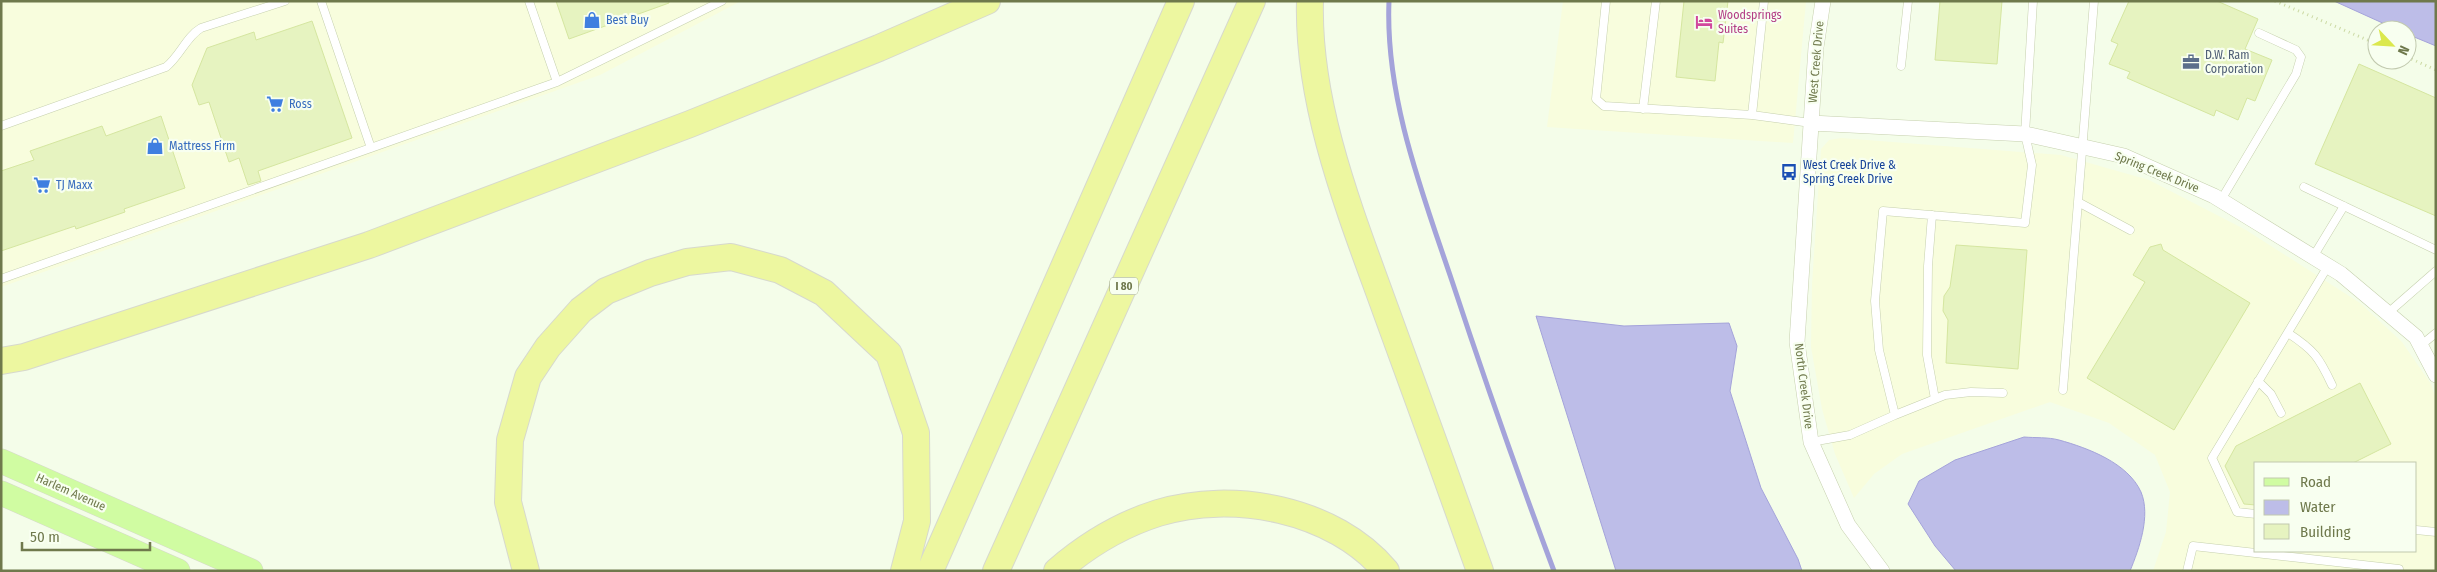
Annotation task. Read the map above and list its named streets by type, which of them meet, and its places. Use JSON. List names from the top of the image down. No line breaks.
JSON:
{"streets":{"highway":["I 80"],"main road":["Harlem Avenue"],"street":["West Creek Drive","Spring Creek Drive","North Creek Drive"]},"crossings":[["West Creek Drive","Spring Creek Drive"],["West Creek Drive","North Creek Drive"],["Spring Creek Drive","North Creek Drive"]],"places":{"shop":["Best Buy","Mattress Firm"],"hotel":["Woodsprings Suites"],"office":["D.W. Ram Corporation"],"supermarket":["Ross","TJ Maxx"],"bus stop":["West Creek Drive & Spring Creek Drive"]},"legend":["Road","Water","Building"],"scale_bar":"50 m","north":"bottom right"}
